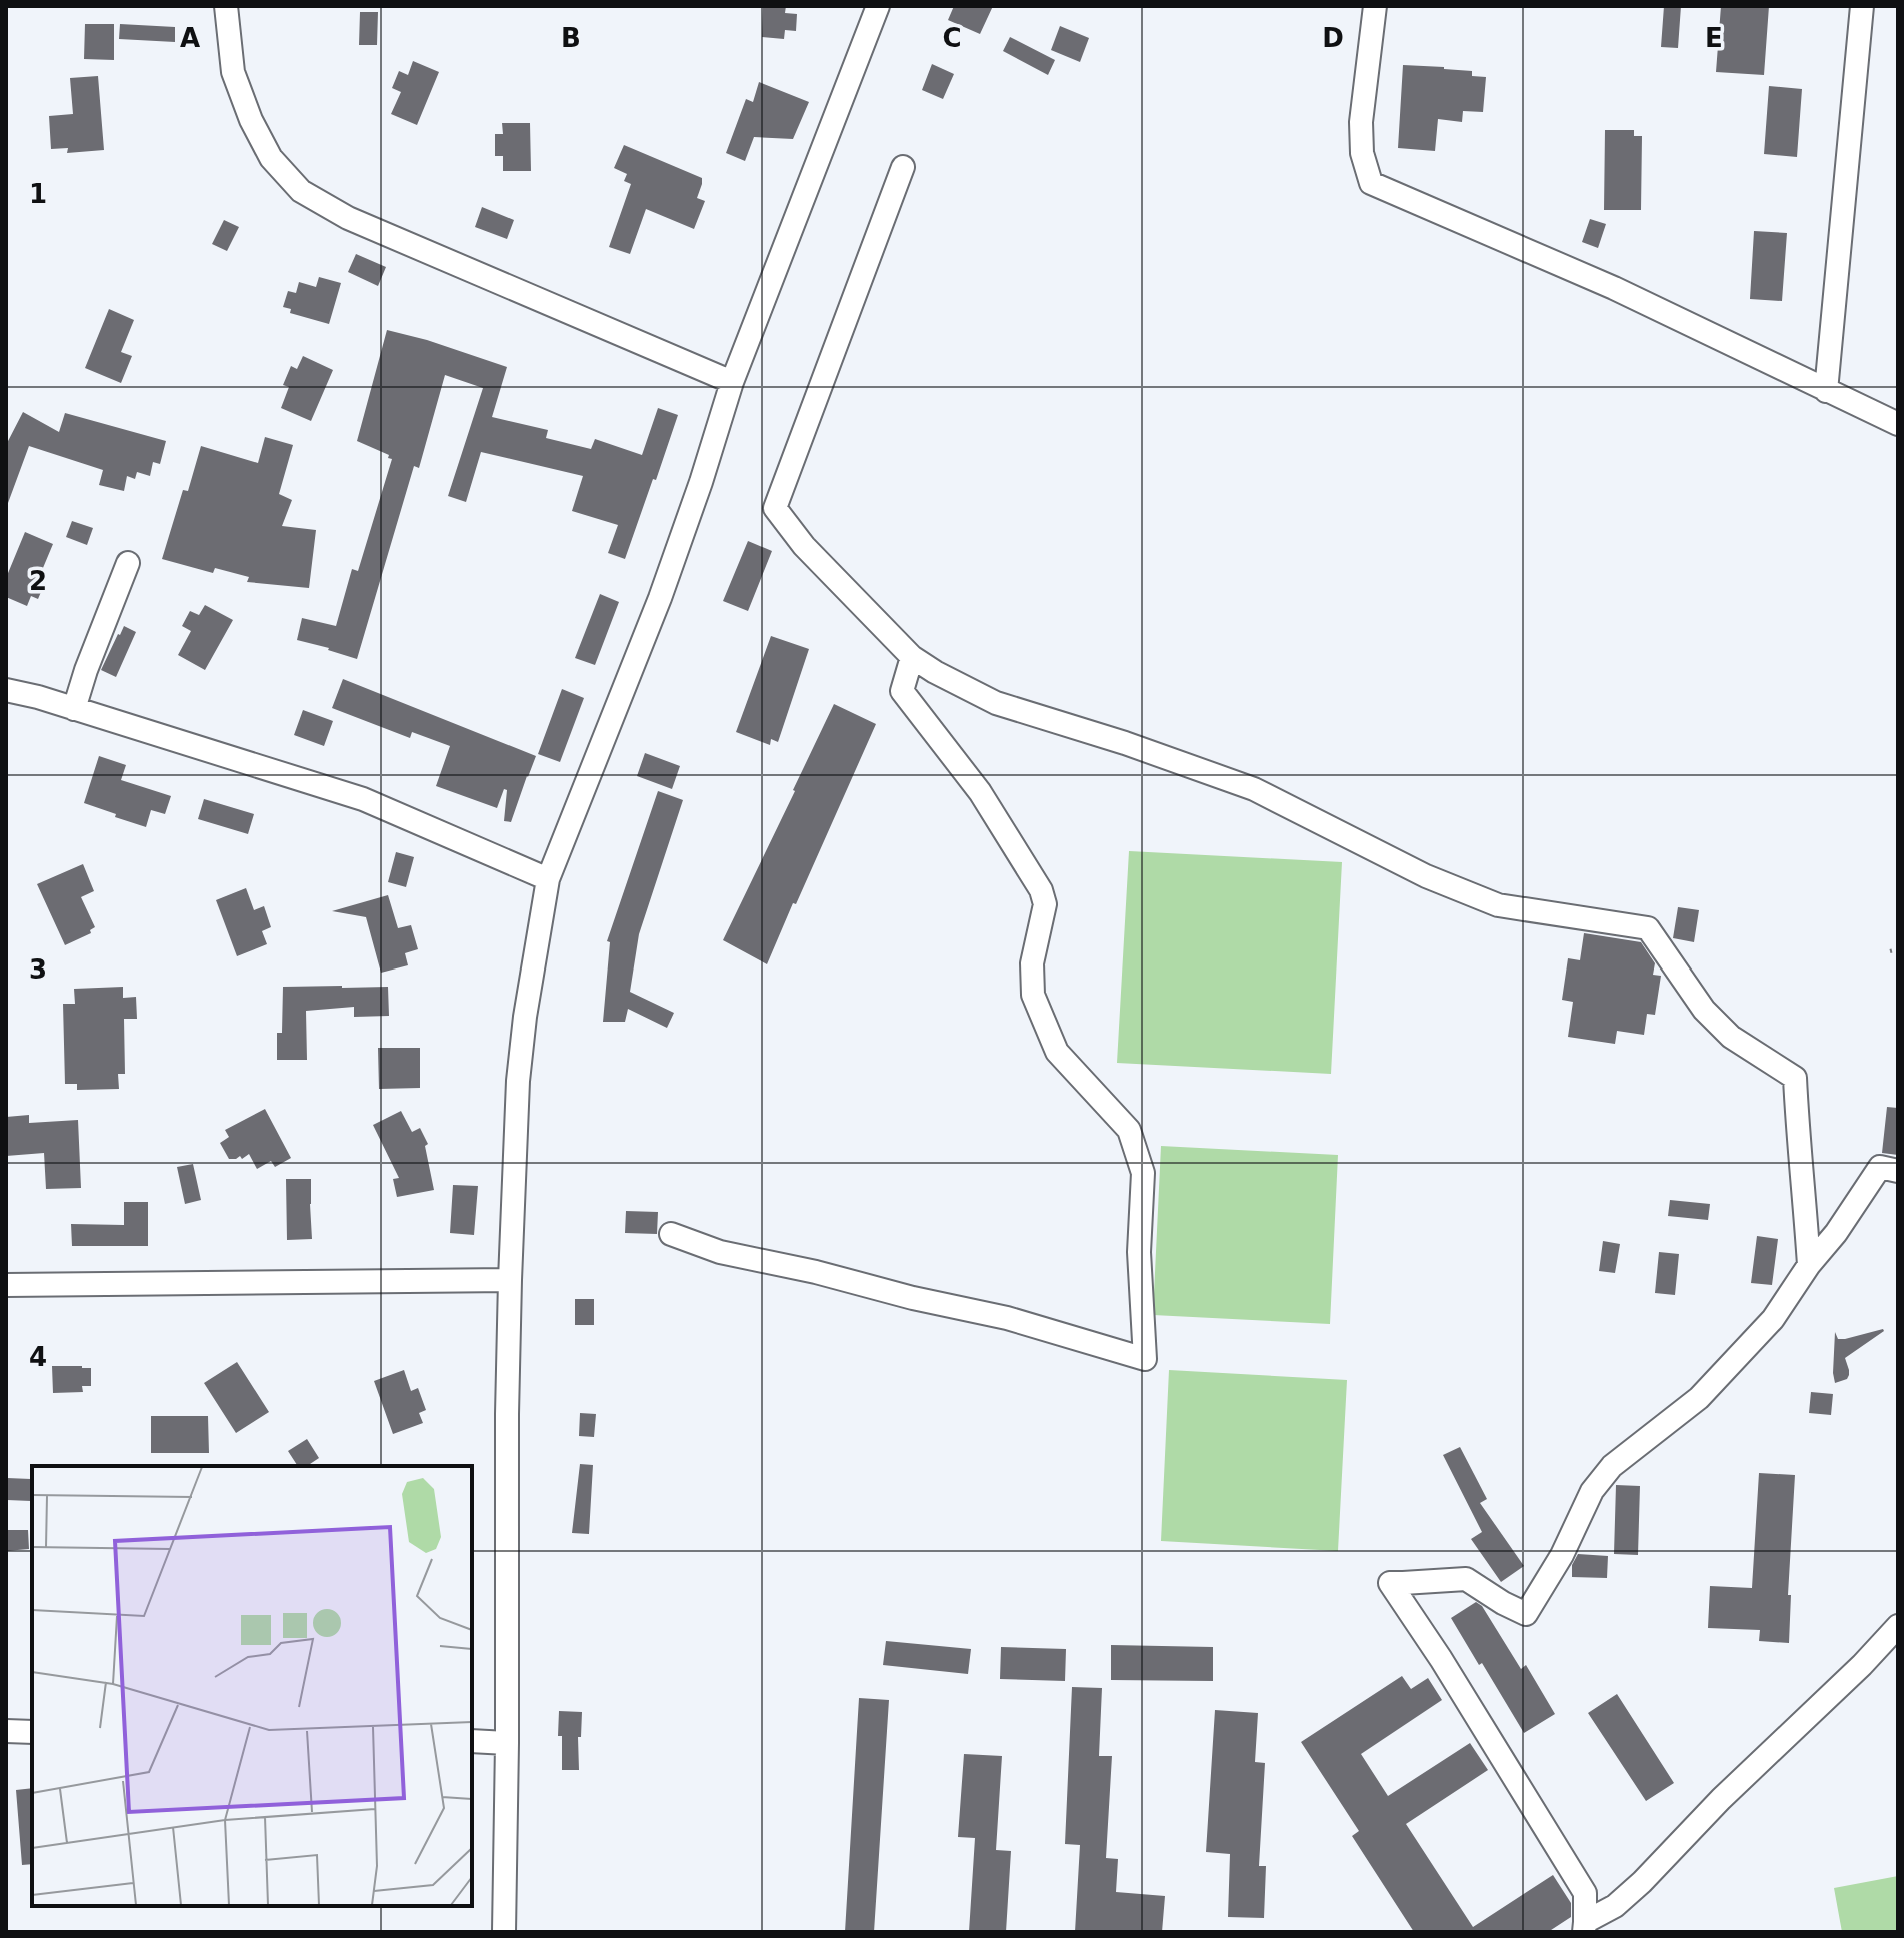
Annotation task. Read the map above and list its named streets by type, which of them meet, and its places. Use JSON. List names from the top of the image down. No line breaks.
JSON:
{"grid":{"columns":["A","B","C","D","E"],"rows":["1","2","3","4"]}}
